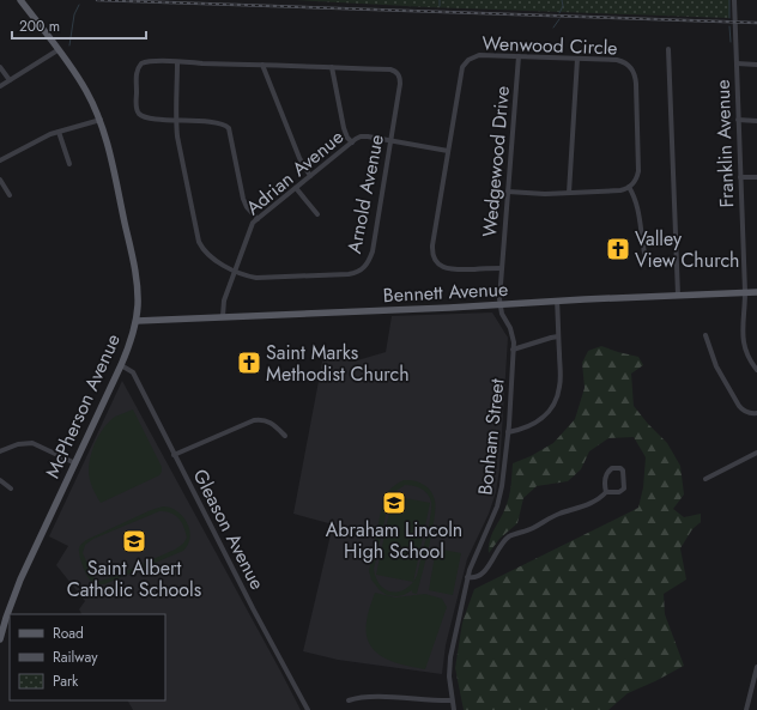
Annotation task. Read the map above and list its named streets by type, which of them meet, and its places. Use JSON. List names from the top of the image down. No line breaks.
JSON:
{"streets":{"main road":["Bennett Avenue","McPherson Avenue"],"street":["Wenwood Circle","Franklin Avenue","Wedgewood Drive","Adrian Avenue","Arnold Avenue","Bonham Street","Gleason Avenue"]},"crossings":[["Wenwood Circle","Wedgewood Drive"],["Wenwood Circle","Adrian Avenue"],["Franklin Avenue","Bennett Avenue"],["Wedgewood Drive","Bennett Avenue"],["Wedgewood Drive","Bonham Street"],["Adrian Avenue","Arnold Avenue"],["Adrian Avenue","Bennett Avenue"],["Bennett Avenue","McPherson Avenue"],["Bennett Avenue","Bonham Street"],["McPherson Avenue","Gleason Avenue"]],"places":{"church":["Valley View Church","Saint Marks Methodist Church"],"school or university":["Abraham Lincoln High School","Saint Albert Catholic Schools"]},"legend":["Road","Railway","Park"],"scale_bar":"200 m"}
